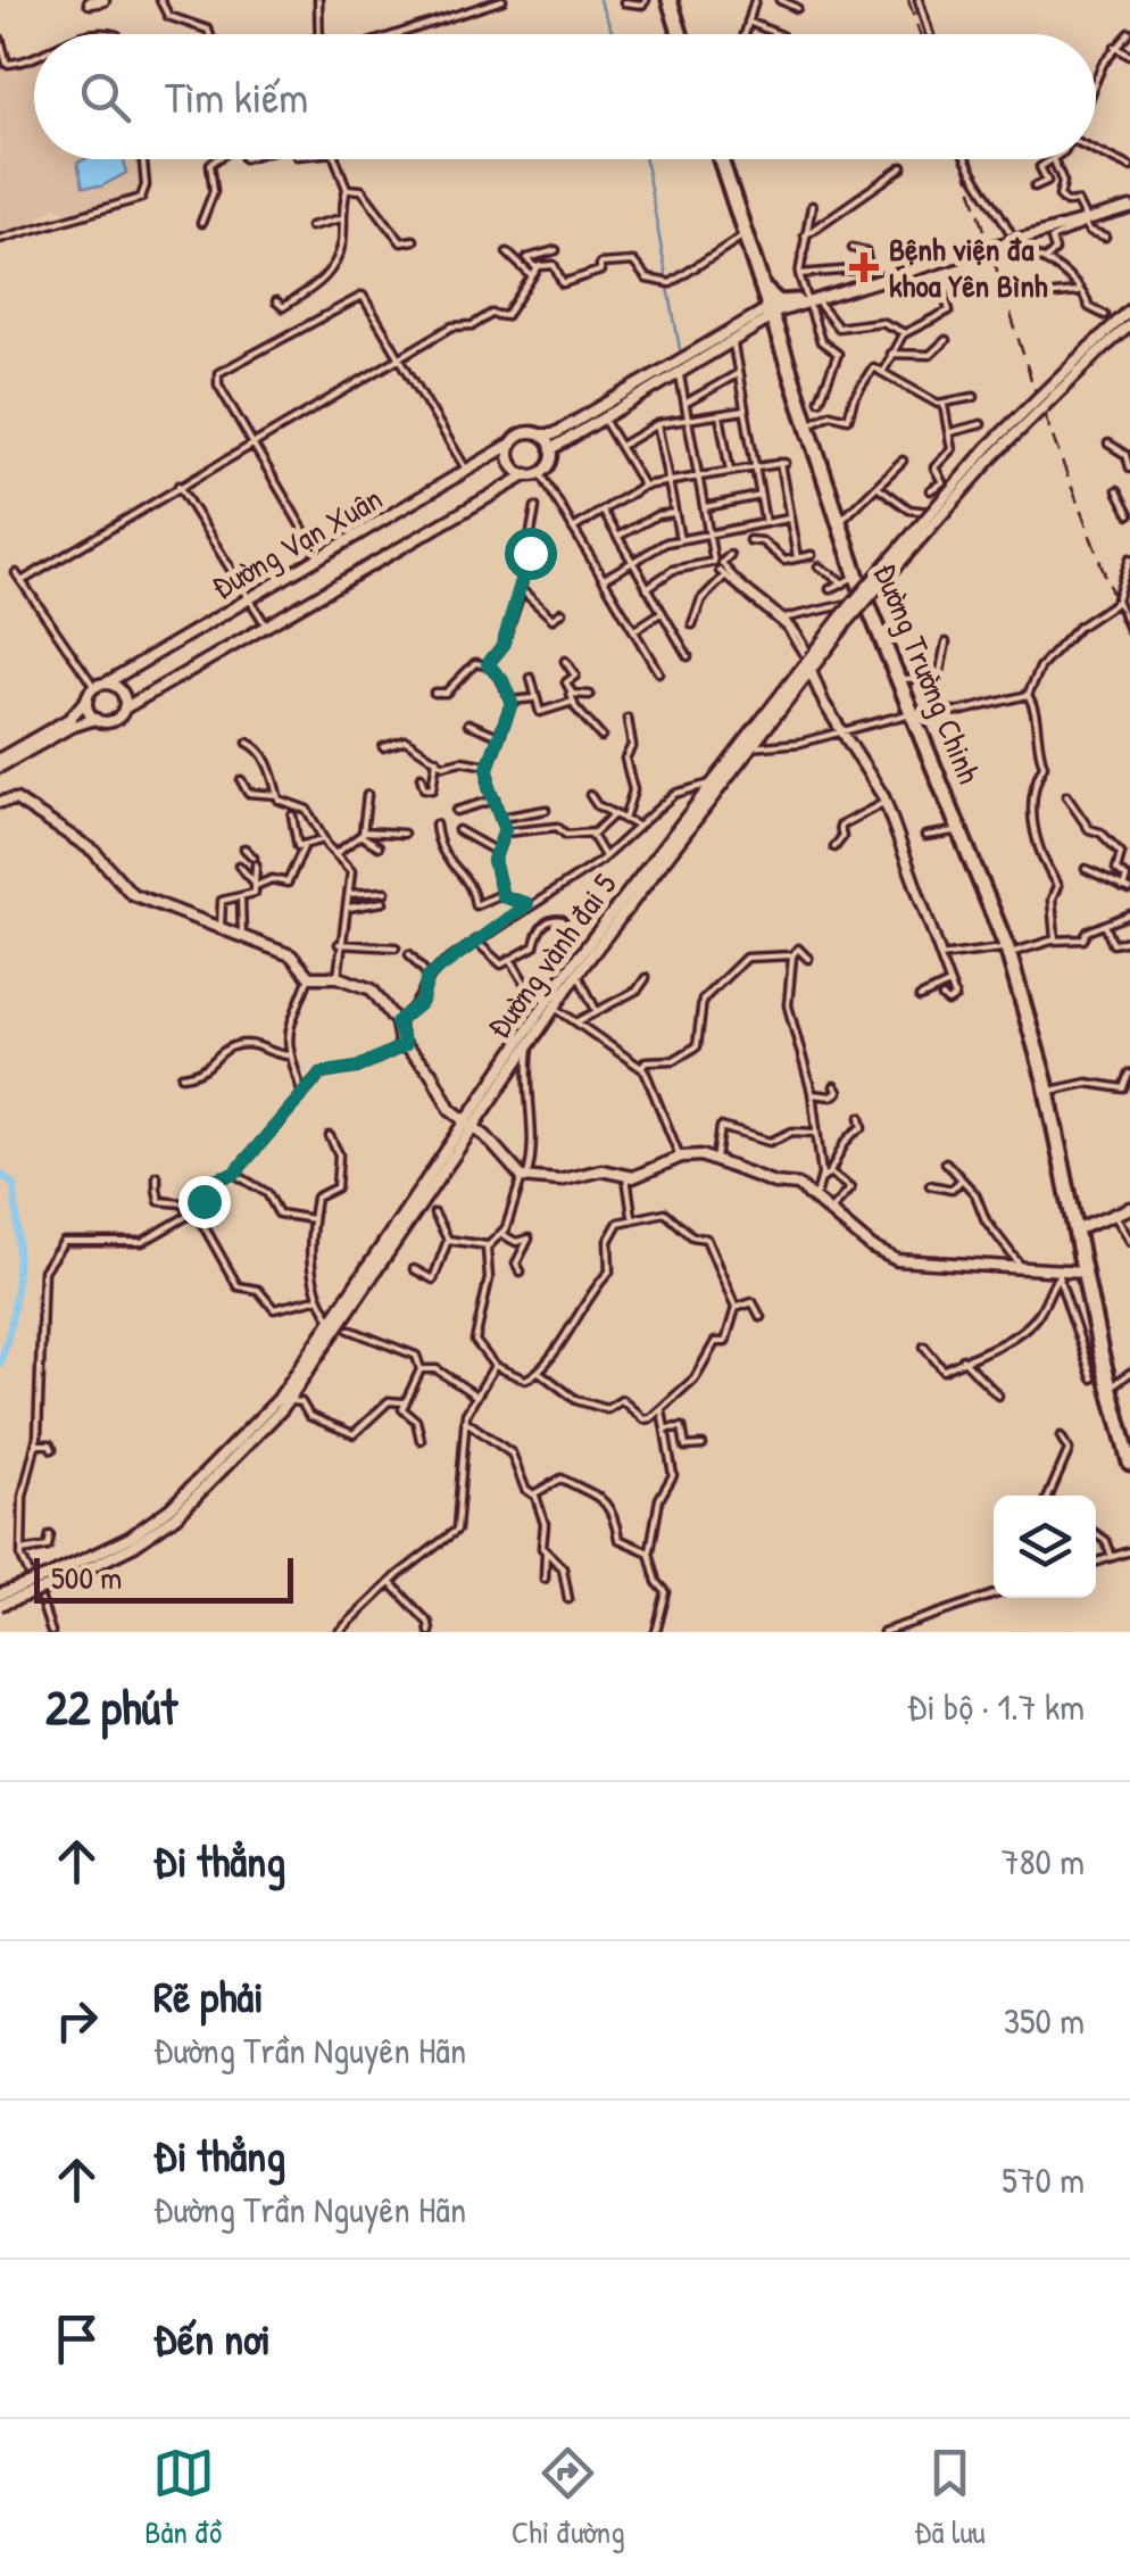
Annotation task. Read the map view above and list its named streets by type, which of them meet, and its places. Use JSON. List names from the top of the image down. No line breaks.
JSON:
{"streets":{"highway":["Đường Trường Chinh"],"street":["Đường Vạn Xuân","Đường vành đai 5"]},"places":{"health":["Bệnh viện đa khoa Yên Bình"]},"scale_bar":"500 m","page":{"search":"Tìm kiếm","scale":"500 m","heading":["22 phút","Đi bộ · 1.7 km"],"list":[["Đi thẳng","780 m"],["Rẽ phải","Đường Trần Nguyên Hãn","350 m"],["Đi thẳng","Đường Trần Nguyên Hãn","570 m"],"Đến nơi"],"nav":["Bản đồ","Chỉ đường","Đã lưu"]}}
